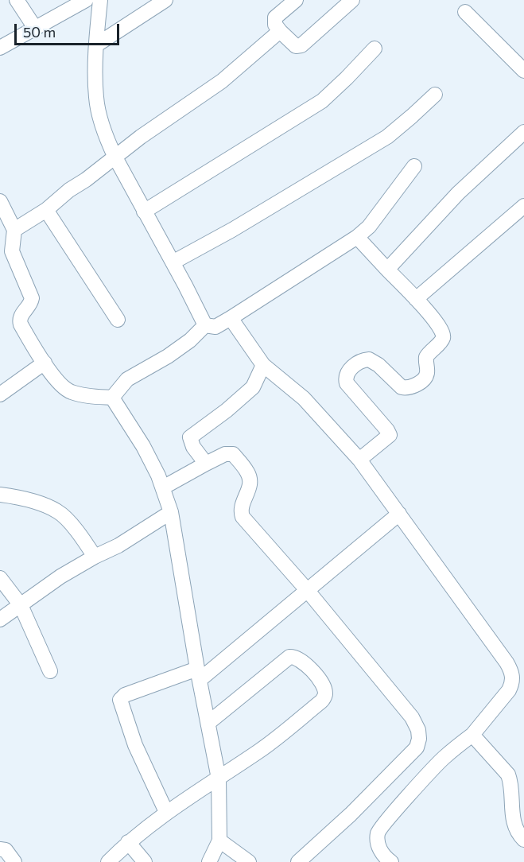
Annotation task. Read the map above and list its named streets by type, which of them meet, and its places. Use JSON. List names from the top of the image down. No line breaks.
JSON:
{"scale_bar":"50 m"}
